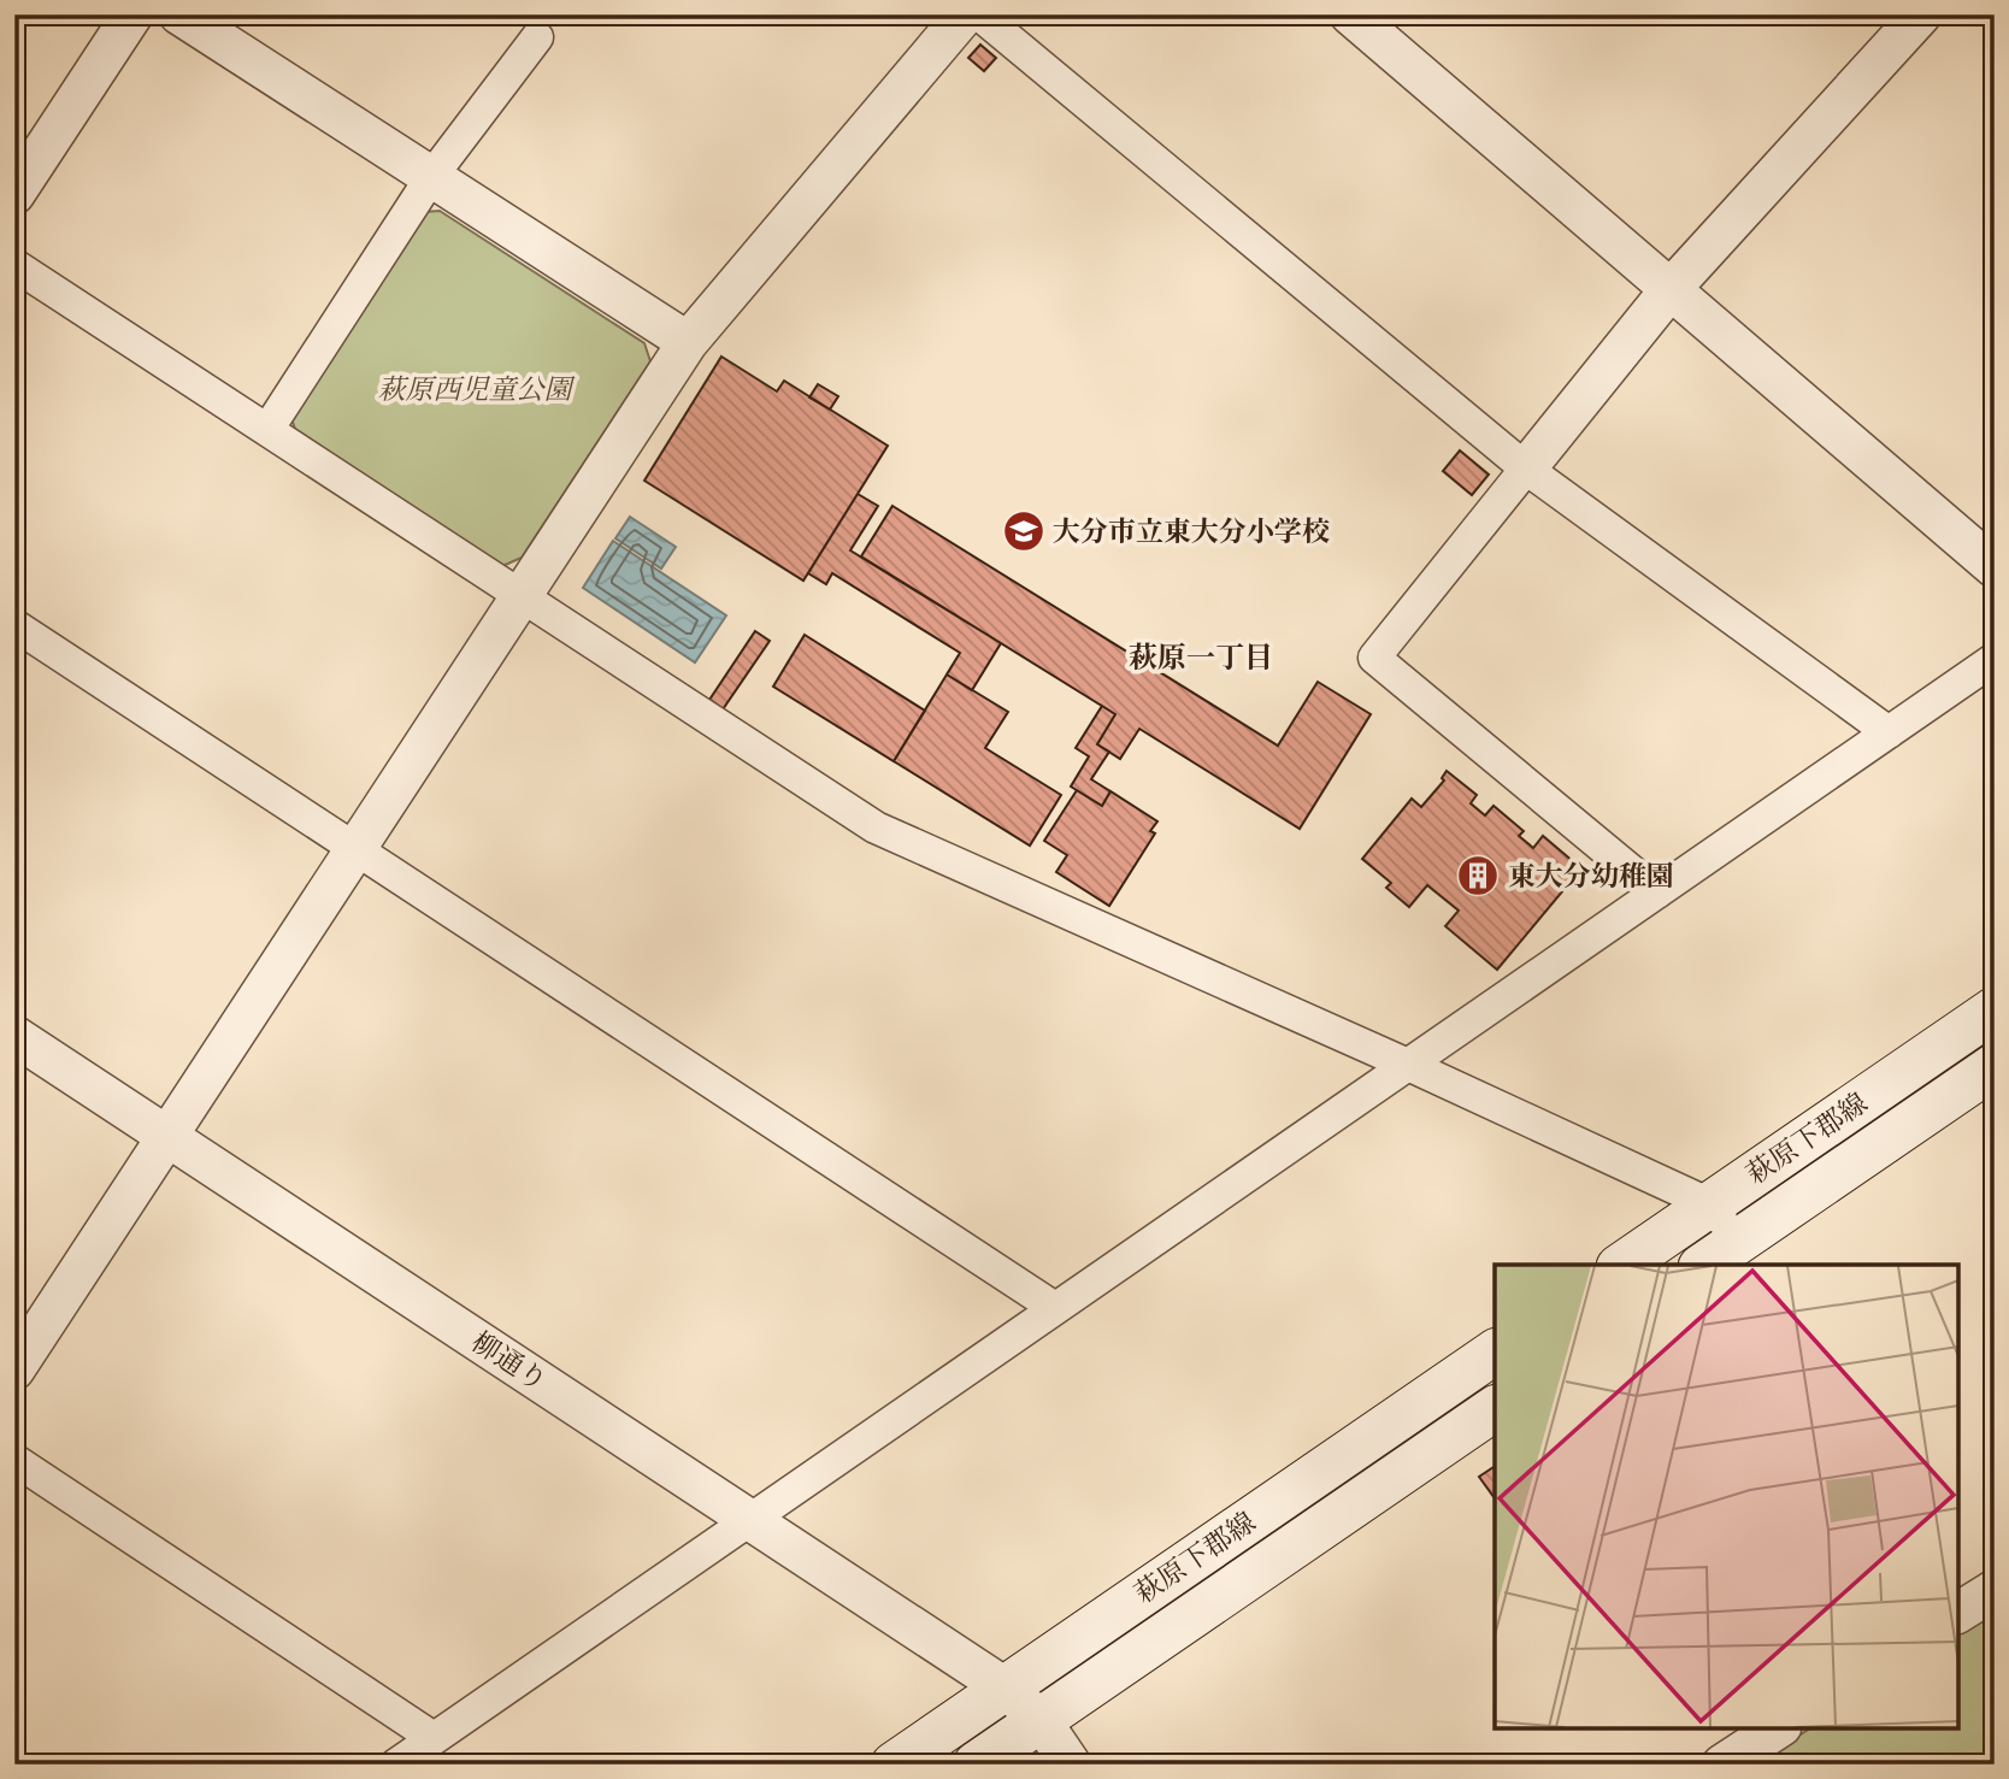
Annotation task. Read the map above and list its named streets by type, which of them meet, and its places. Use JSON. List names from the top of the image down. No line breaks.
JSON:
{"streets":{"main road":["萩原下郡線"],"street":["柳通り"]},"crossings":[["萩原下郡線","柳通り"]],"districts":["萩原一丁目"],"parks":["萩原西児童公園"],"places":{"school or university":["大分市立東大分小学校"],"building":["東大分幼稚園"]}}
